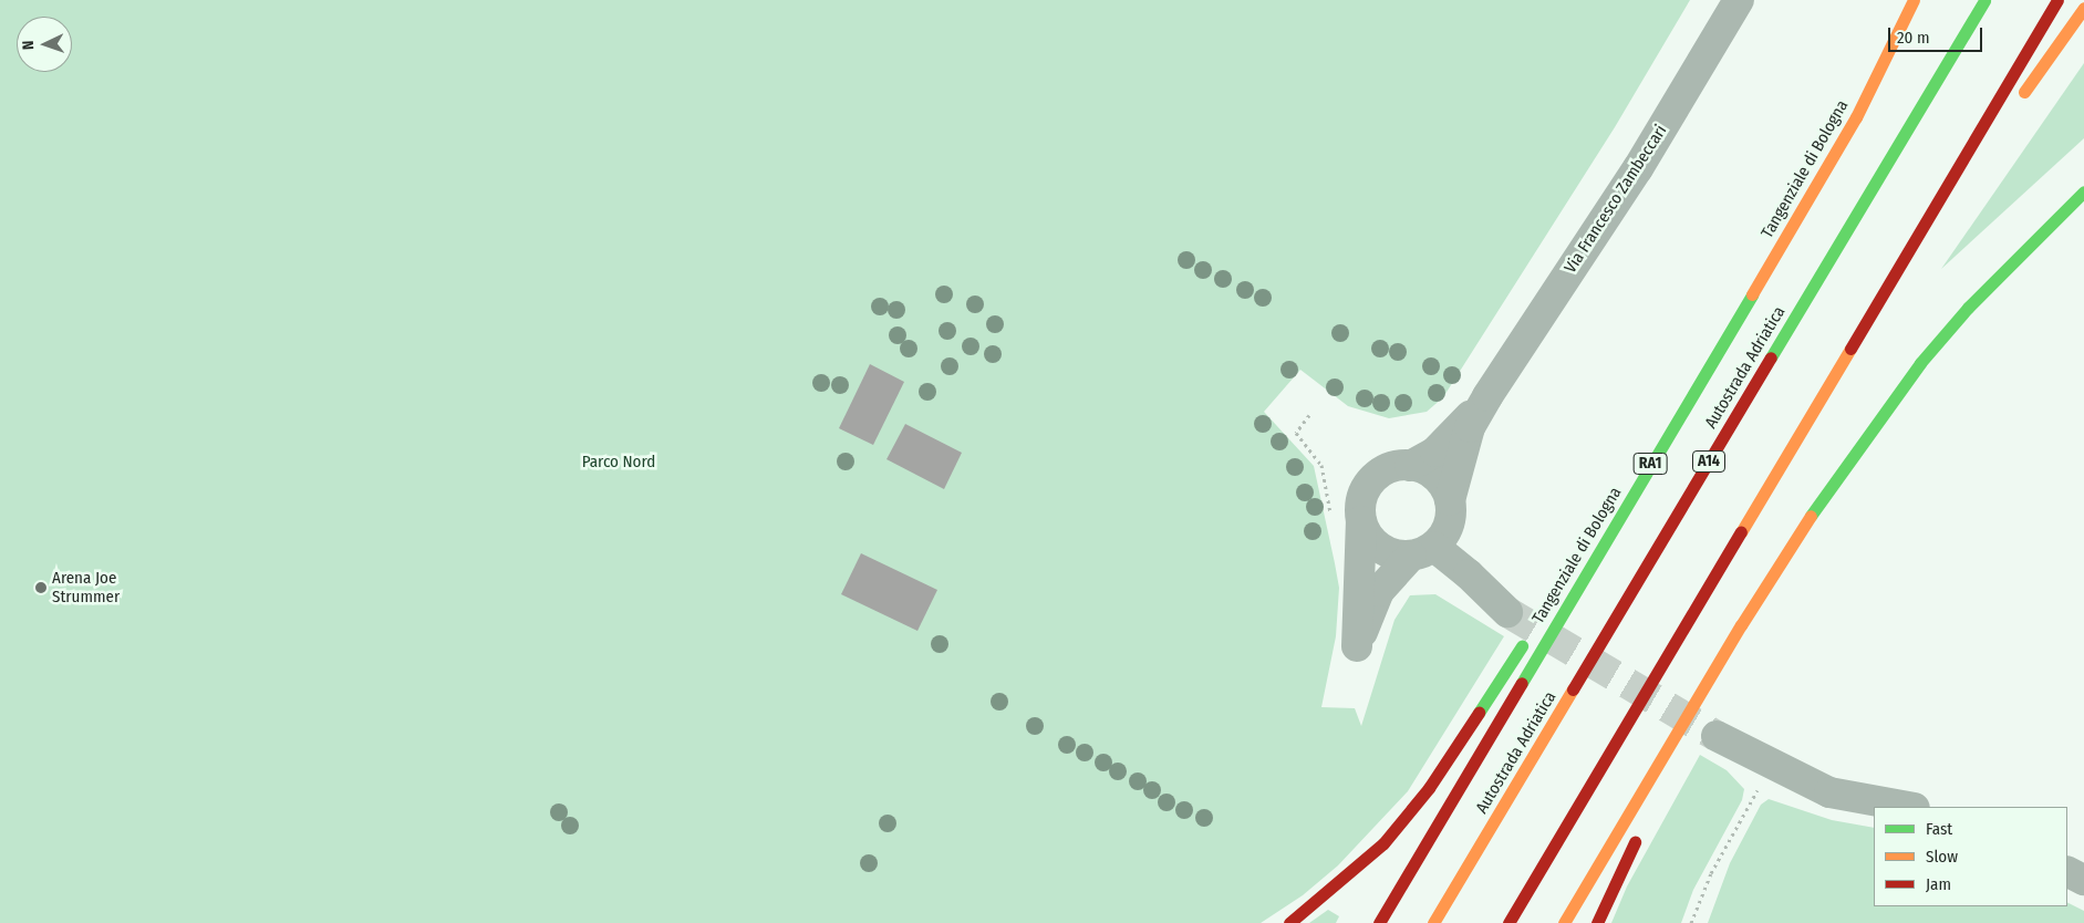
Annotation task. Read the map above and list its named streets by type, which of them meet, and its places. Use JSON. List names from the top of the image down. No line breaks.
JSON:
{"streets":{"highway":["Tangenziale di Bologna","Autostrada Adriatica","A14","RA1"],"street":["Via Francesco Zambeccari"]},"parks":["Parco Nord"],"places":["Arena Joe Strummer"],"legend":["Fast","Slow","Jam"],"scale_bar":"20 m","north":"left"}
